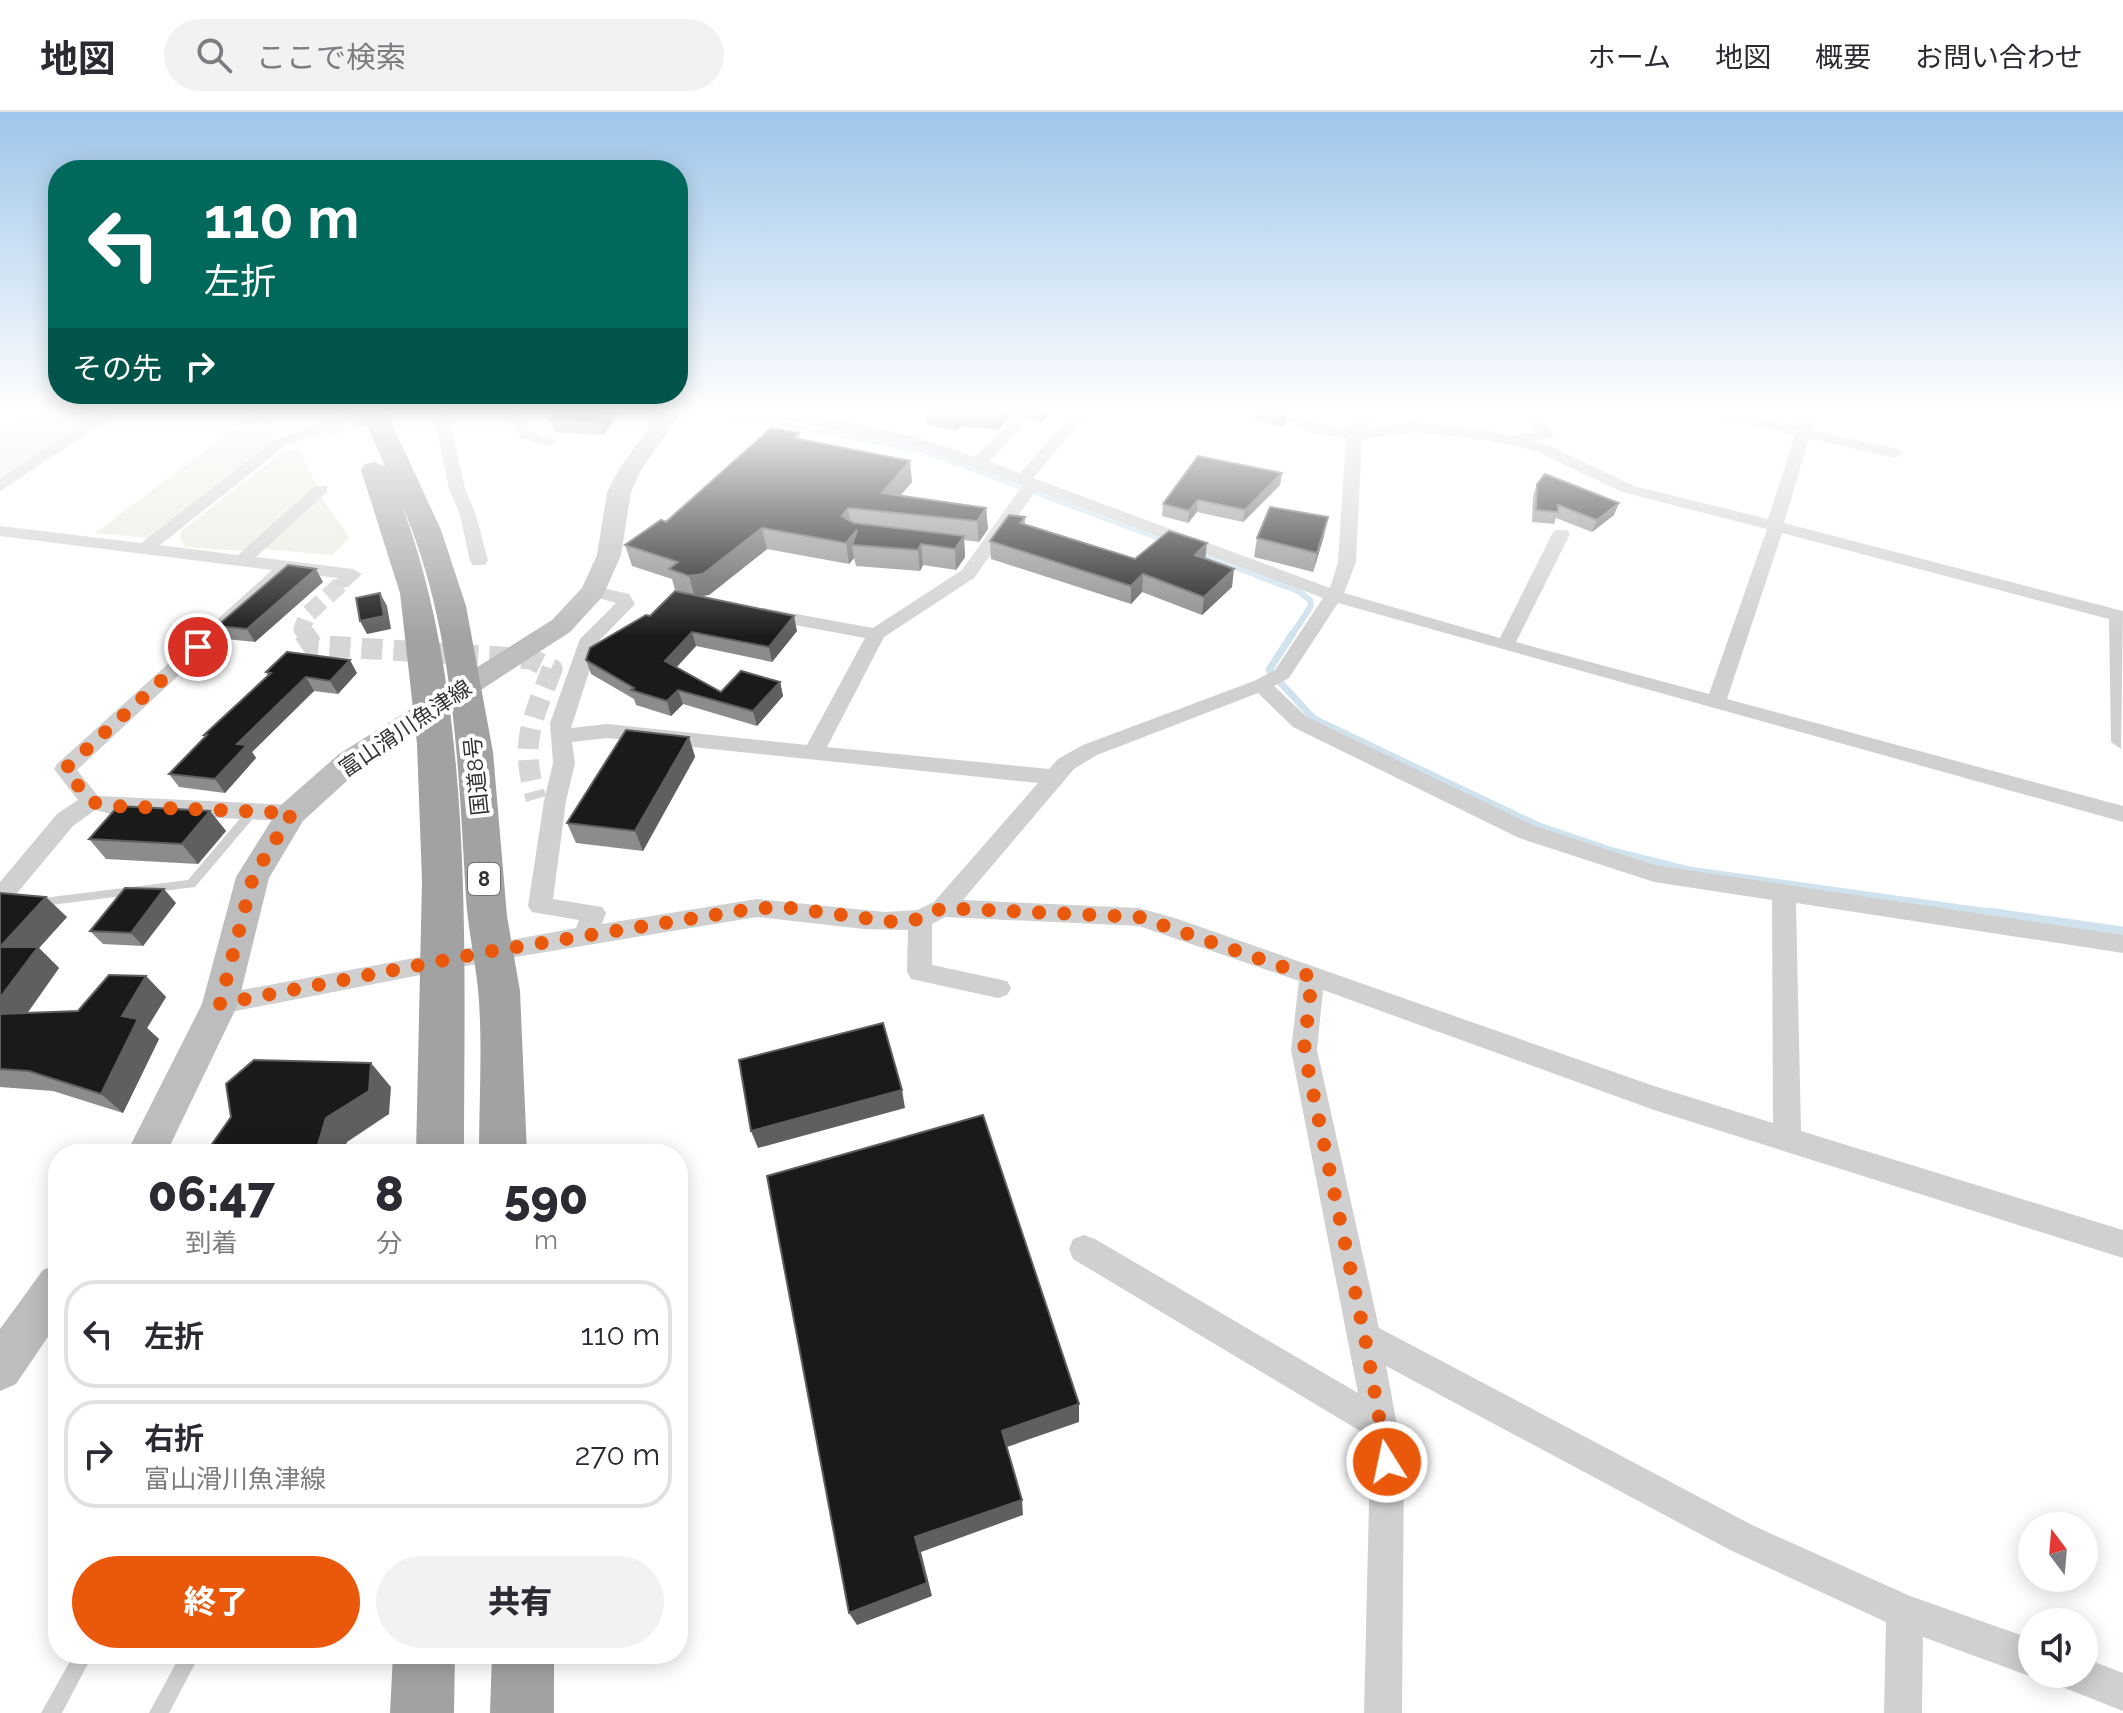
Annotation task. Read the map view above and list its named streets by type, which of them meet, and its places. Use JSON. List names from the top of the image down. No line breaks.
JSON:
{"streets":{"highway":["国道8号","8"],"main road":["富山滑川魚津線"]},"crossings":[["富山滑川魚津線","国道8号"]],"north":"top","page":{"header":"地図","search":"ここで検索","nav":["ホーム","地図","概要","お問い合わせ"],"turn":["110 m","左折"],"then":"その先","eta":["06:47","到着","8","分","590","m"],"list":[{"name":"左折","value":"110 m"},{"name":"右折","note":"富山滑川魚津線","value":"270 m"}],"buttons":["終了","共有"]}}
